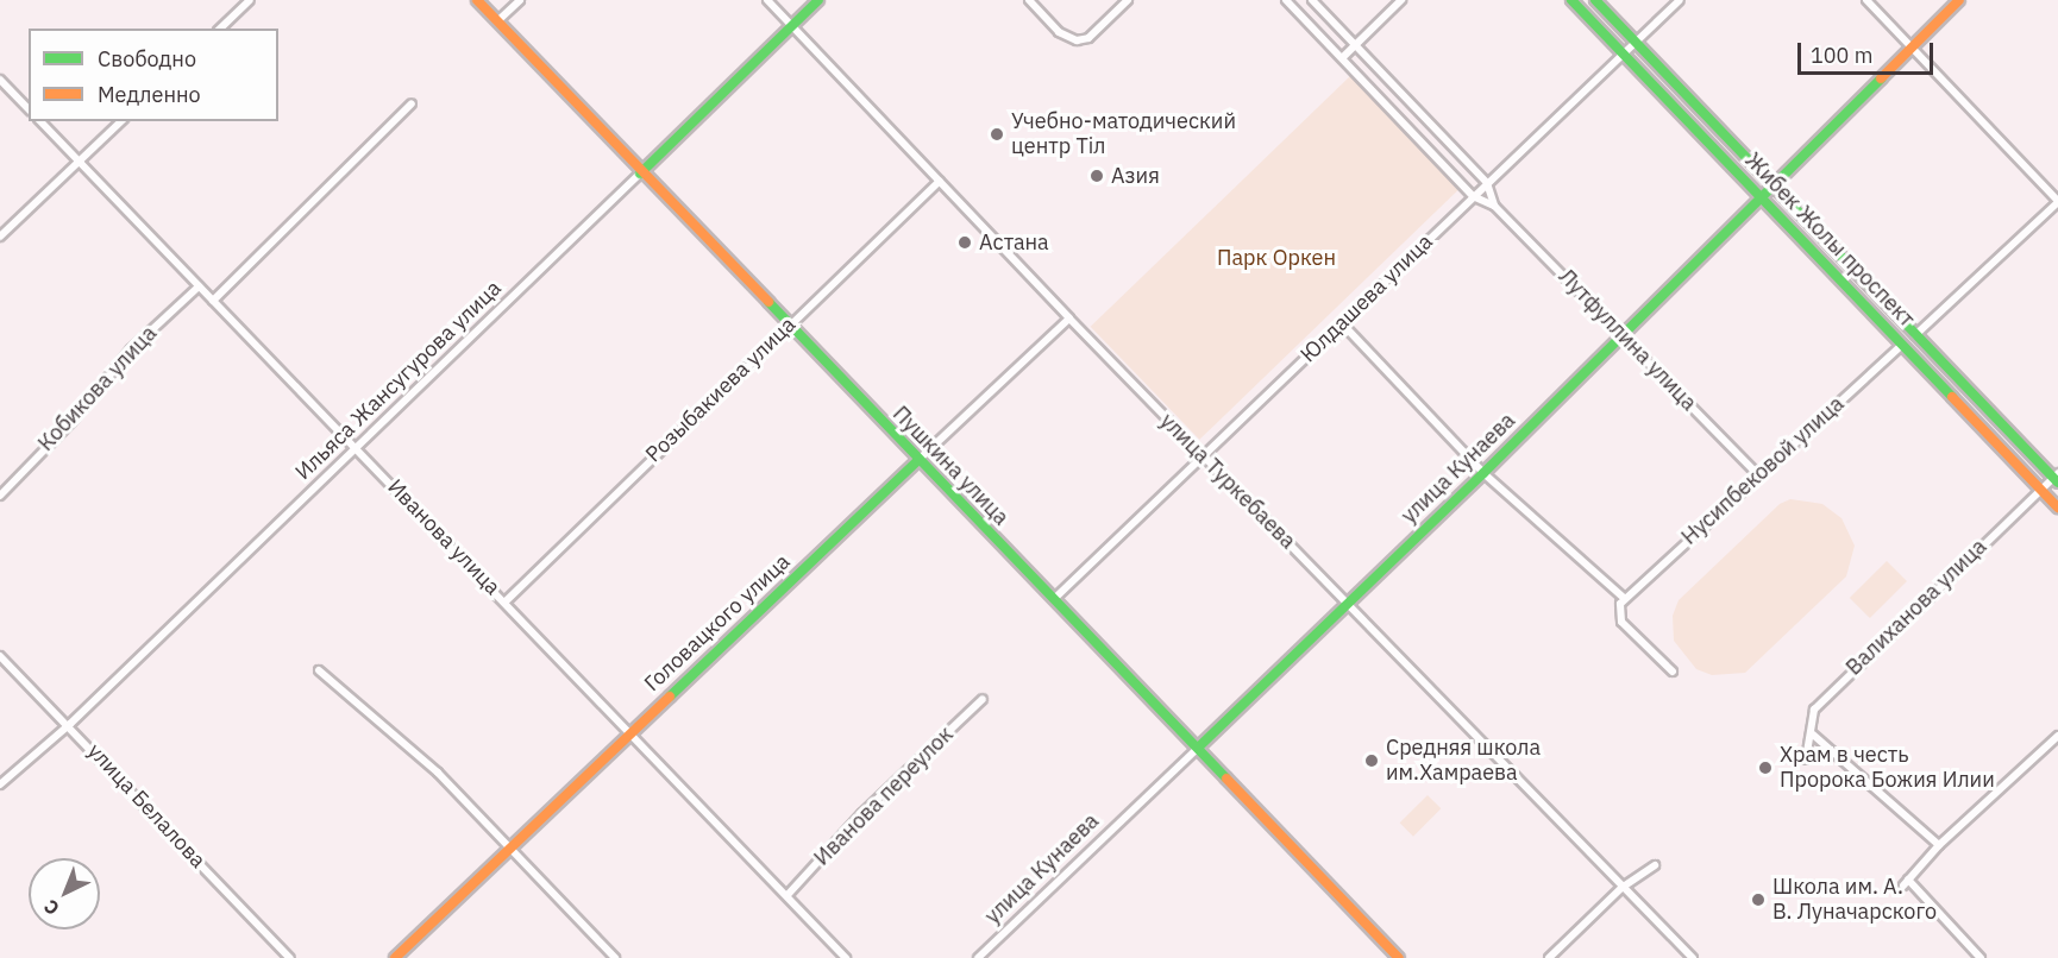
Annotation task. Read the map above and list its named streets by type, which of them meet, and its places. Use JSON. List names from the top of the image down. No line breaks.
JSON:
{"streets":{"main road":["Жибек Жолы проспект","Ильяса Жансугурова улица","Пушкина улица","улица Кунаева","Головацкого улица"],"street":["Юлдашева улица","Лутфуллина улица","Кобикова улица","Розыбакиева улица","Нусипбековой улица","улица Туркебаева","Иванова улица","Валиханова улица","Иванова переулок","улица Белалова"]},"crossings":[["Жибек Жолы проспект","Юлдашева улица"],["Жибек Жолы проспект","улица Кунаева"],["Жибек Жолы проспект","Нусипбековой улица"],["Жибек Жолы проспект","Валиханова улица"],["Юлдашева улица","Лутфуллина улица"],["Юлдашева улица","Пушкина улица"],["Юлдашева улица","улица Туркебаева"],["Лутфуллина улица","улица Кунаева"],["Лутфуллина улица","Нусипбековой улица"],["Ильяса Жансугурова улица","Пушкина улица"],["Ильяса Жансугурова улица","улица Туркебаева"],["Ильяса Жансугурова улица","Иванова улица"],["Ильяса Жансугурова улица","улица Белалова"],["Кобикова улица","Иванова улица"],["Розыбакиева улица","Пушкина улица"],["Розыбакиева улица","улица Туркебаева"],["Розыбакиева улица","Иванова улица"],["Пушкина улица","улица Кунаева"],["Пушкина улица","Головацкого улица"],["улица Кунаева","улица Туркебаева"],["улица Туркебаева","Головацкого улица"],["Иванова улица","Головацкого улица"],["Иванова улица","Иванова переулок"]],"parks":["Парк Оркен"],"places":["Учебно-матодический центр Тіл","Азия","Астана","Средняя школа им.Хамраева","Храм в честь Пророка Божия Илии","Школа им. А. В. Луначарского"],"legend":["Свободно","Медленно"],"scale_bar":"100 m","north":"bottom left"}
